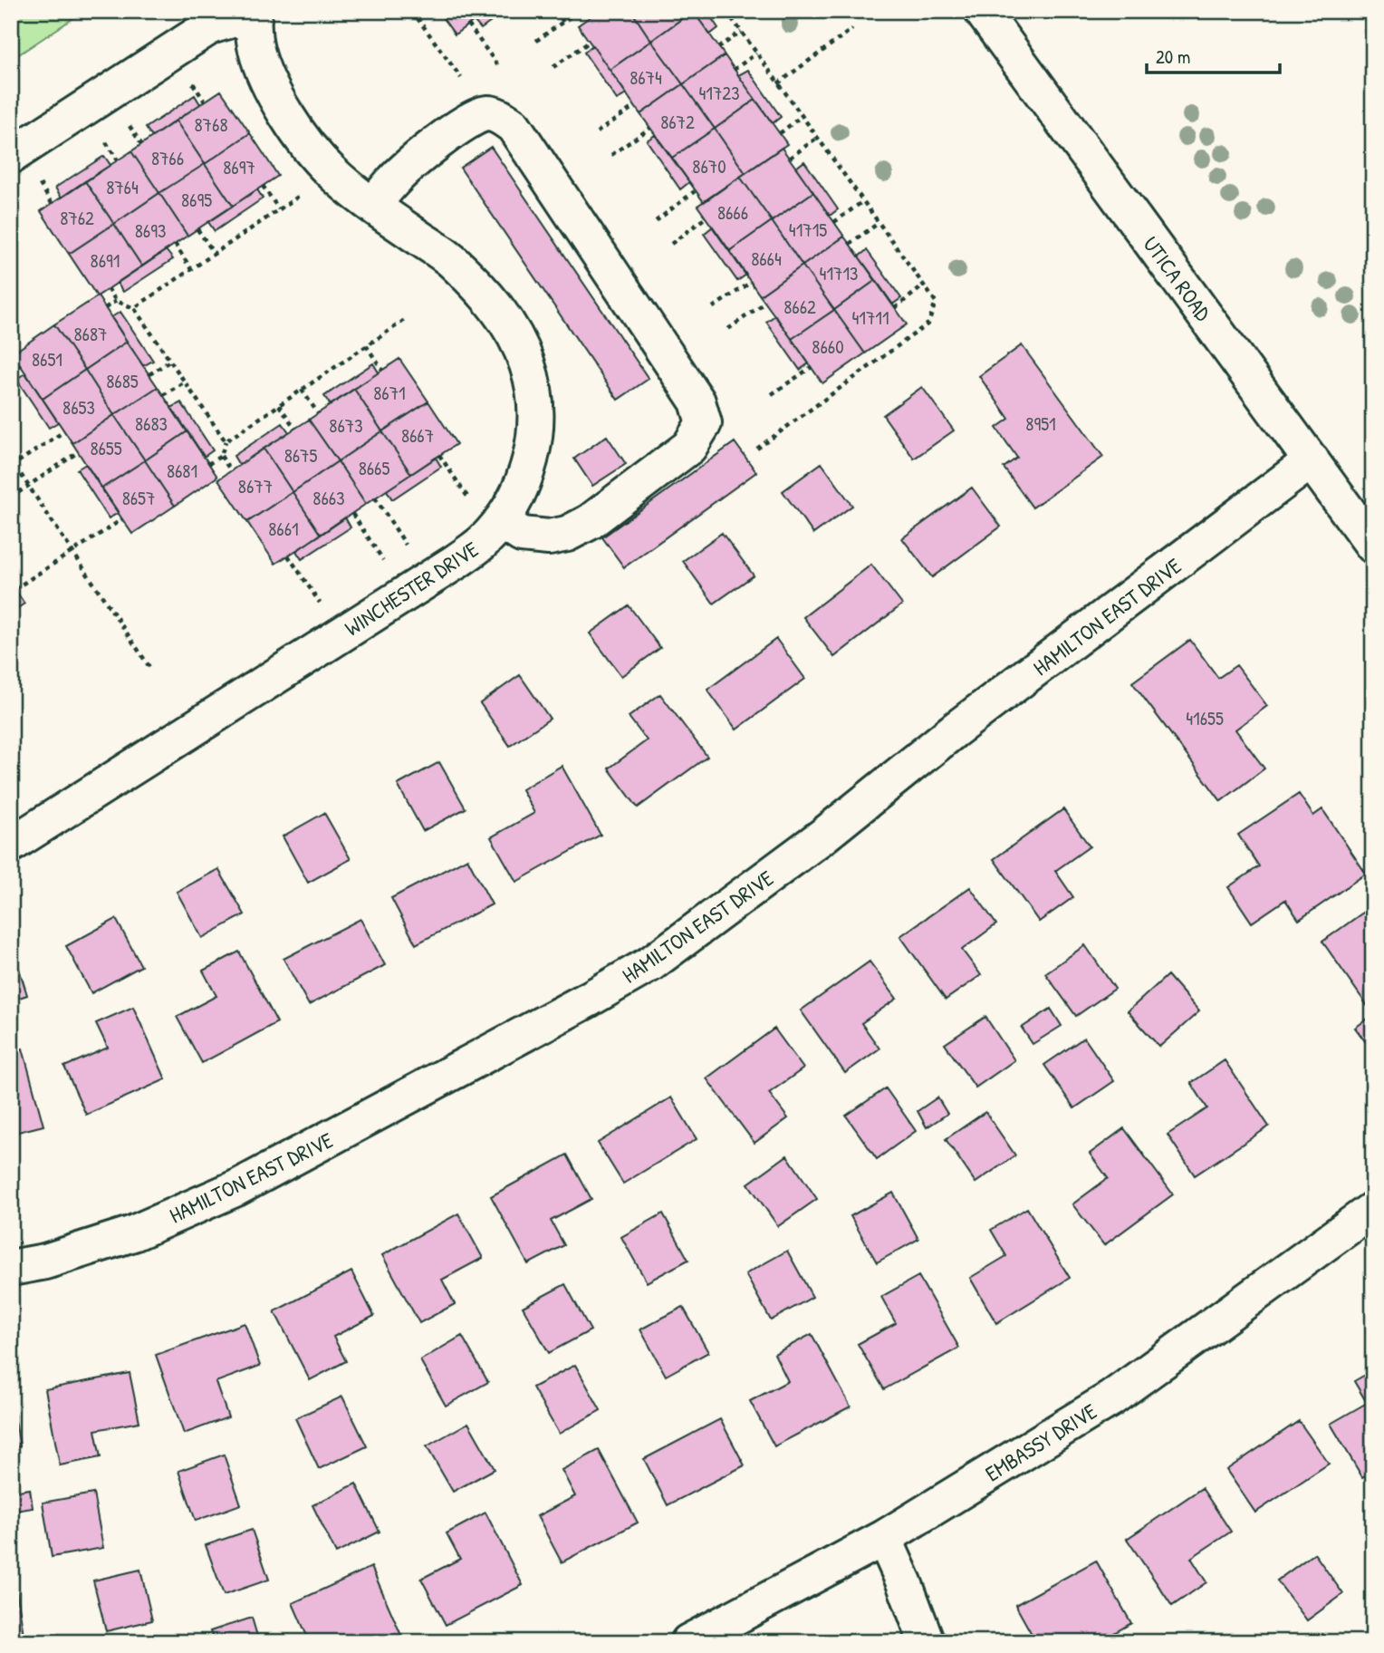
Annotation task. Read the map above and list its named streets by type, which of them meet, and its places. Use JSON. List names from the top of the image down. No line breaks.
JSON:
{"streets":{"street":["UTICA ROAD","WINCHESTER DRIVE","HAMILTON EAST DRIVE","EMBASSY DRIVE"]},"crossings":[["UTICA ROAD","HAMILTON EAST DRIVE"]],"house_numbers":["8674","41723","8672","8768","8766","8670","8697","8764","8695","8666","8762","41715","8693","8664","8691","41713","8662","41711","8687","8660","8651","8685","8671","8653","8683","8951","8673","8667","8655","8675","8665","8681","8677","8657","8663","8661","41655"],"scale_bar":"20 m"}
